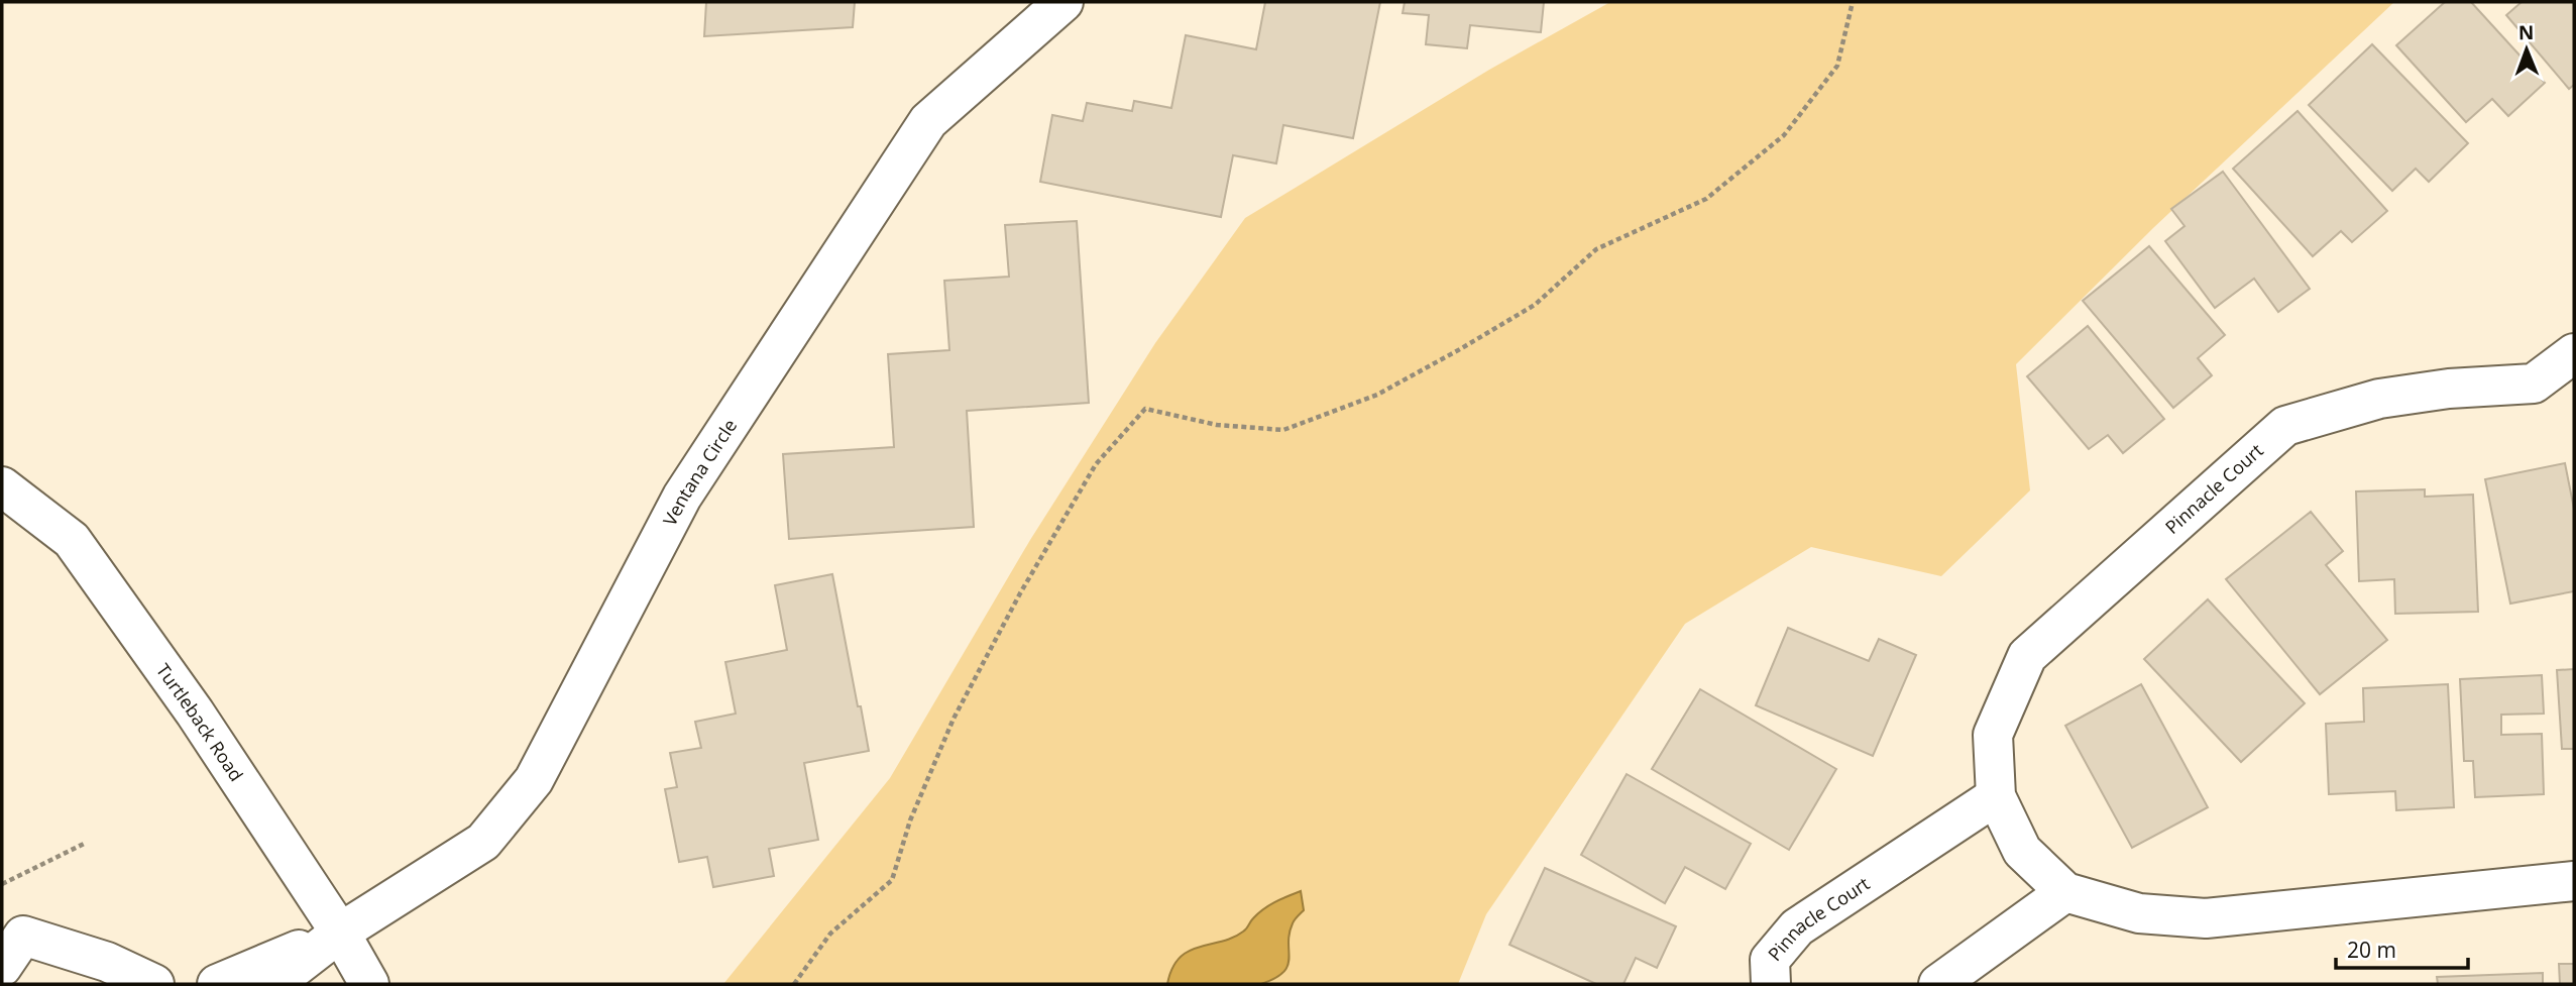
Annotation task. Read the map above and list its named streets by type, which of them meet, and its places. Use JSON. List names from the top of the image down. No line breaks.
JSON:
{"streets":{"street":["Ventana Circle","Pinnacle Court","Turtleback Road"]},"crossings":[["Ventana Circle","Turtleback Road"]],"scale_bar":"20 m","north":"top"}
